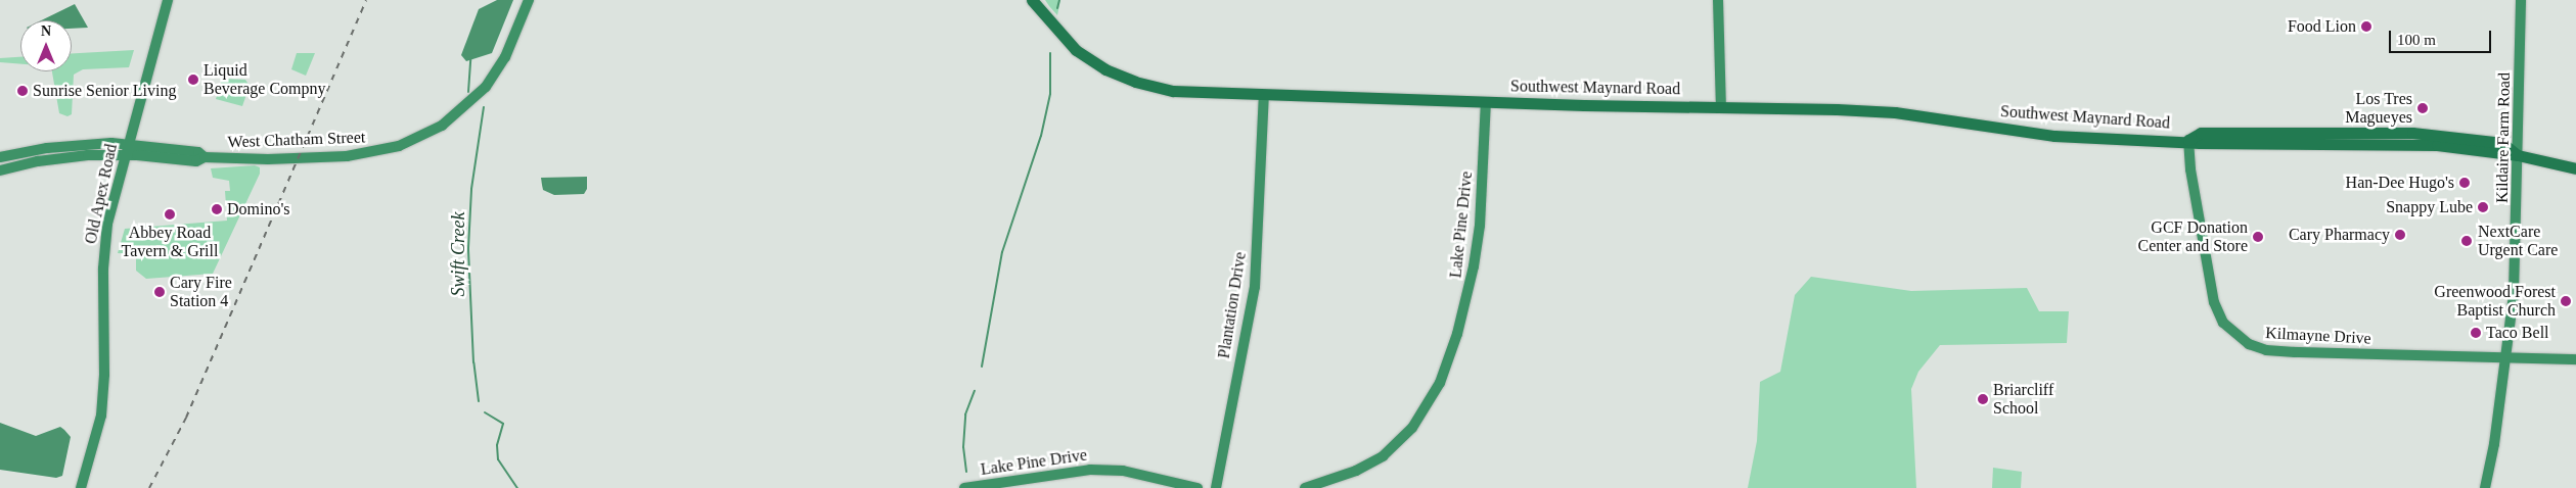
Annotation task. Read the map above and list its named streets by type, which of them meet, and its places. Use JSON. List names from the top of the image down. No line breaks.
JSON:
{"streets":{"main road":["Southwest Maynard Road"],"street":["Kildaire Farm Road","West Chatham Street","Old Apex Road","Lake Pine Drive","Plantation Drive","Kilmayne Drive"]},"crossings":[["Southwest Maynard Road","Kildaire Farm Road"],["Southwest Maynard Road","Lake Pine Drive"],["Southwest Maynard Road","Plantation Drive"],["Southwest Maynard Road","Kilmayne Drive"],["Kildaire Farm Road","Kilmayne Drive"],["West Chatham Street","Old Apex Road"]],"water":["Swift Creek"],"places":["Food Lion","Liquid Beverage Compny","Sunrise Senior Living","Los Tres Magueyes","Han-Dee Hugo's","Snappy Lube","Domino's","Abbey Road Tavern & Grill","Cary Pharmacy","GCF Donation Center and Store","NextCare Urgent Care","Cary Fire Station 4","Greenwood Forest Baptist Church","Taco Bell","Briarcliff School"],"scale_bar":"100 m","north":"top"}
